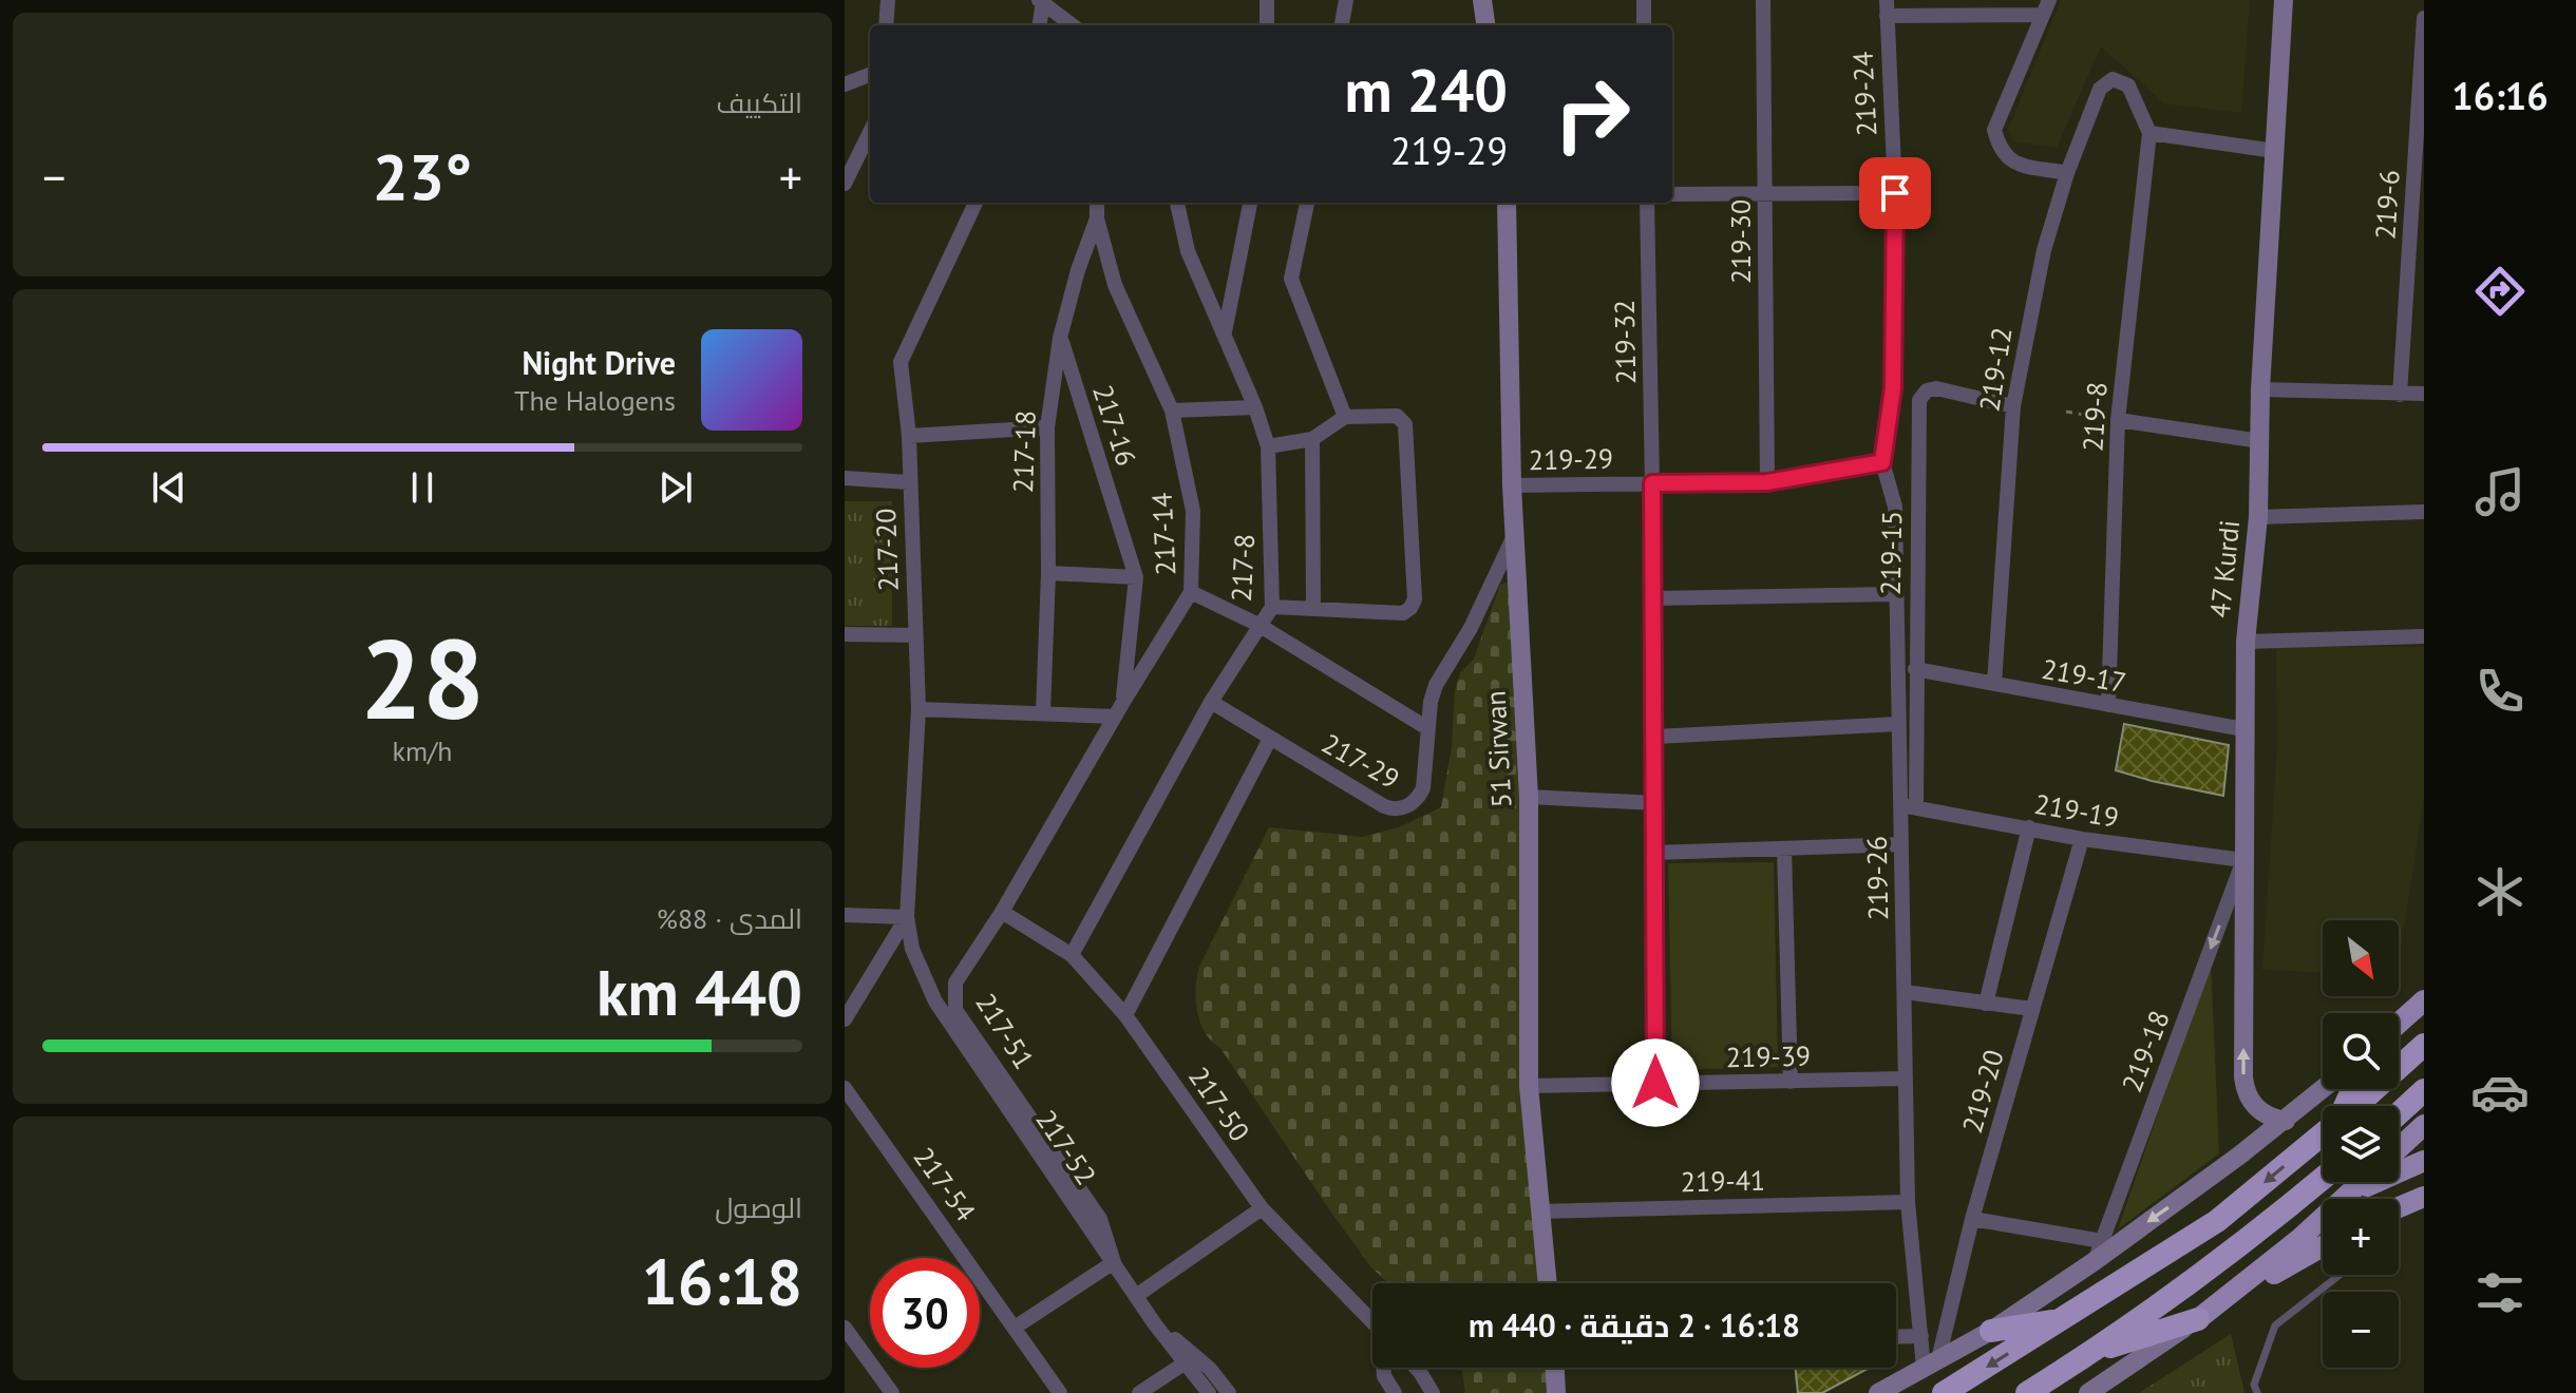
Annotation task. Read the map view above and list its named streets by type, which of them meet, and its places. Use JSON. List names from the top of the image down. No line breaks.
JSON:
{"streets":{"main road":["47 Kurdi","51 Sirwan"],"street":["219-24","219-6","219-30","219-32","219-12","219-8","217-16","217-18","219-29","217-14","217-20","219-15","217-8","219-17","217-29","219-19","219-26","217-51","219-18","219-39","219-20","217-50","217-52","219-41","217-54"]},"crossings":[["219-24","219-26"],["219-30","219-29"],["219-32","219-29"],["219-32","219-39"],["219-12","219-8"],["219-12","219-15"],["219-12","219-17"],["219-8","219-17"],["217-16","217-18"],["217-18","217-14"],["219-29","51 Sirwan"],["219-29","219-26"],["217-14","217-51"],["217-14","217-50"],["217-20","217-52"],["219-15","219-17"],["219-15","219-19"],["219-15","219-26"],["217-8","217-29"],["217-8","217-50"],["47 Kurdi","219-17"],["47 Kurdi","219-19"],["47 Kurdi","219-18"],["51 Sirwan","217-29"],["51 Sirwan","219-39"],["51 Sirwan","219-41"],["219-19","219-26"],["219-19","219-18"],["219-19","219-20"],["219-26","219-39"],["219-26","219-20"],["219-26","219-41"],["217-51","217-50"],["217-51","217-52"]],"one_way":["219-18"],"north":"bottom right","page":{"tabs":"16:16","tile":["التكييف",["28","km/h"],["المدى · 88%","440 km"],["الوصول","16:18"]],"turn":["240 m","219-29"],"heat":["−","23°","+"],"song":["Night Drive","The Halogens"],"map_buttons":["+","−"],"limit":"30","trip":"16:18 · 2 دقيقة · 440 m"}}
